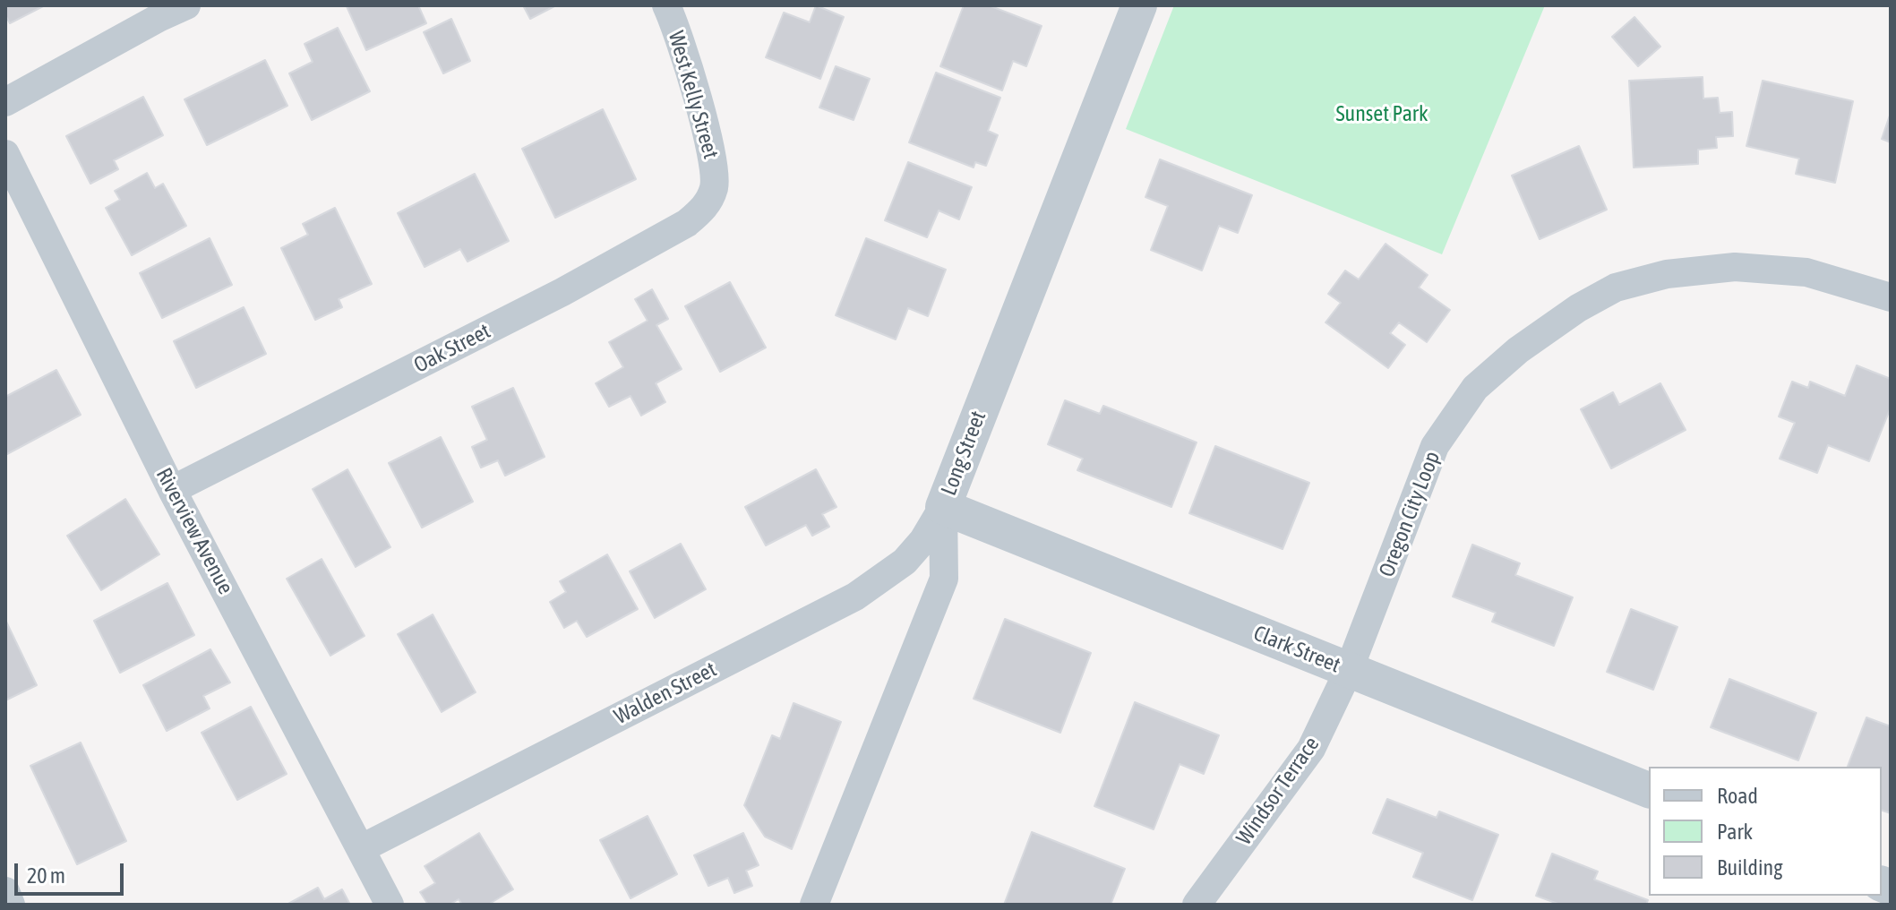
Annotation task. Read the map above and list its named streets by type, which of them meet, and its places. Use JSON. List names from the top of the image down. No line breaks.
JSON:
{"streets":{"street":["West Kelly Street","Oak Street","Long Street","Oregon City Loop","Riverview Avenue","Clark Street","Walden Street","Windsor Terrace"]},"crossings":[["West Kelly Street","Oak Street"],["Oak Street","Riverview Avenue"],["Long Street","Clark Street"],["Long Street","Walden Street"],["Oregon City Loop","Clark Street"],["Oregon City Loop","Windsor Terrace"],["Riverview Avenue","Walden Street"],["Clark Street","Walden Street"],["Clark Street","Windsor Terrace"]],"parks":["Sunset Park"],"legend":["Road","Park","Building"],"scale_bar":"20 m"}
